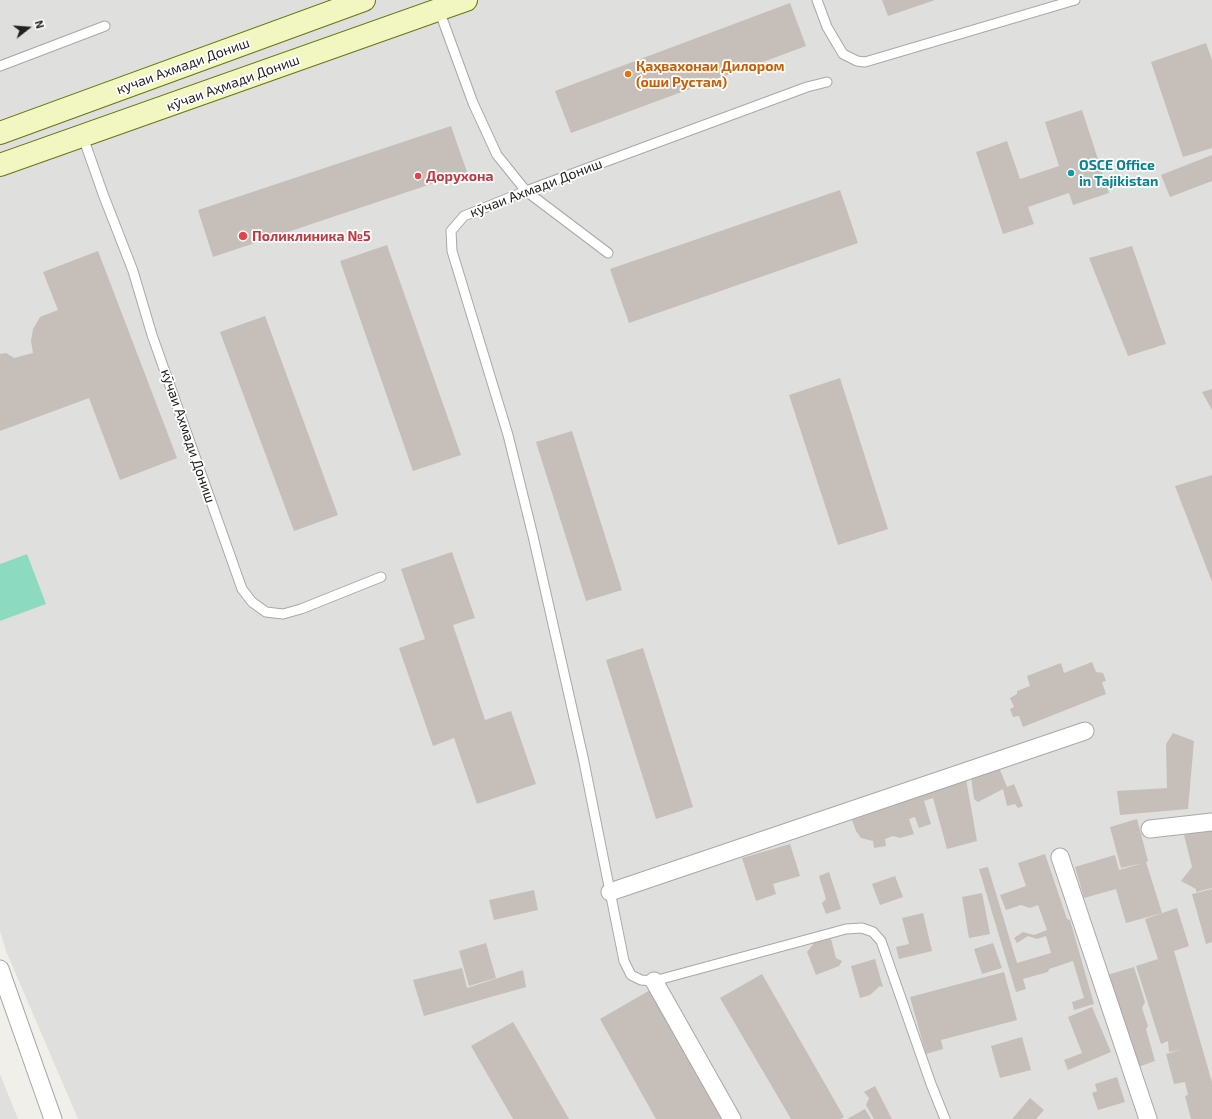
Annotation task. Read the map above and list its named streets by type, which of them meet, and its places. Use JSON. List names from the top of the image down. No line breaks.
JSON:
{"streets":{"street":["кучаи Ахмади Дониш","кӯчаи Аҳмади Дониш"],"lane":["кӯчаи Ахмади Дониш"]},"crossings":[["кӯчаи Аҳмади Дониш","кӯчаи Ахмади Дониш"]],"places":["Қаҳвахонаи Дилором (оши Рустам)","OSCE Office in Tajikistan","Дорухона","Поликлиника №5"],"north":"right"}
